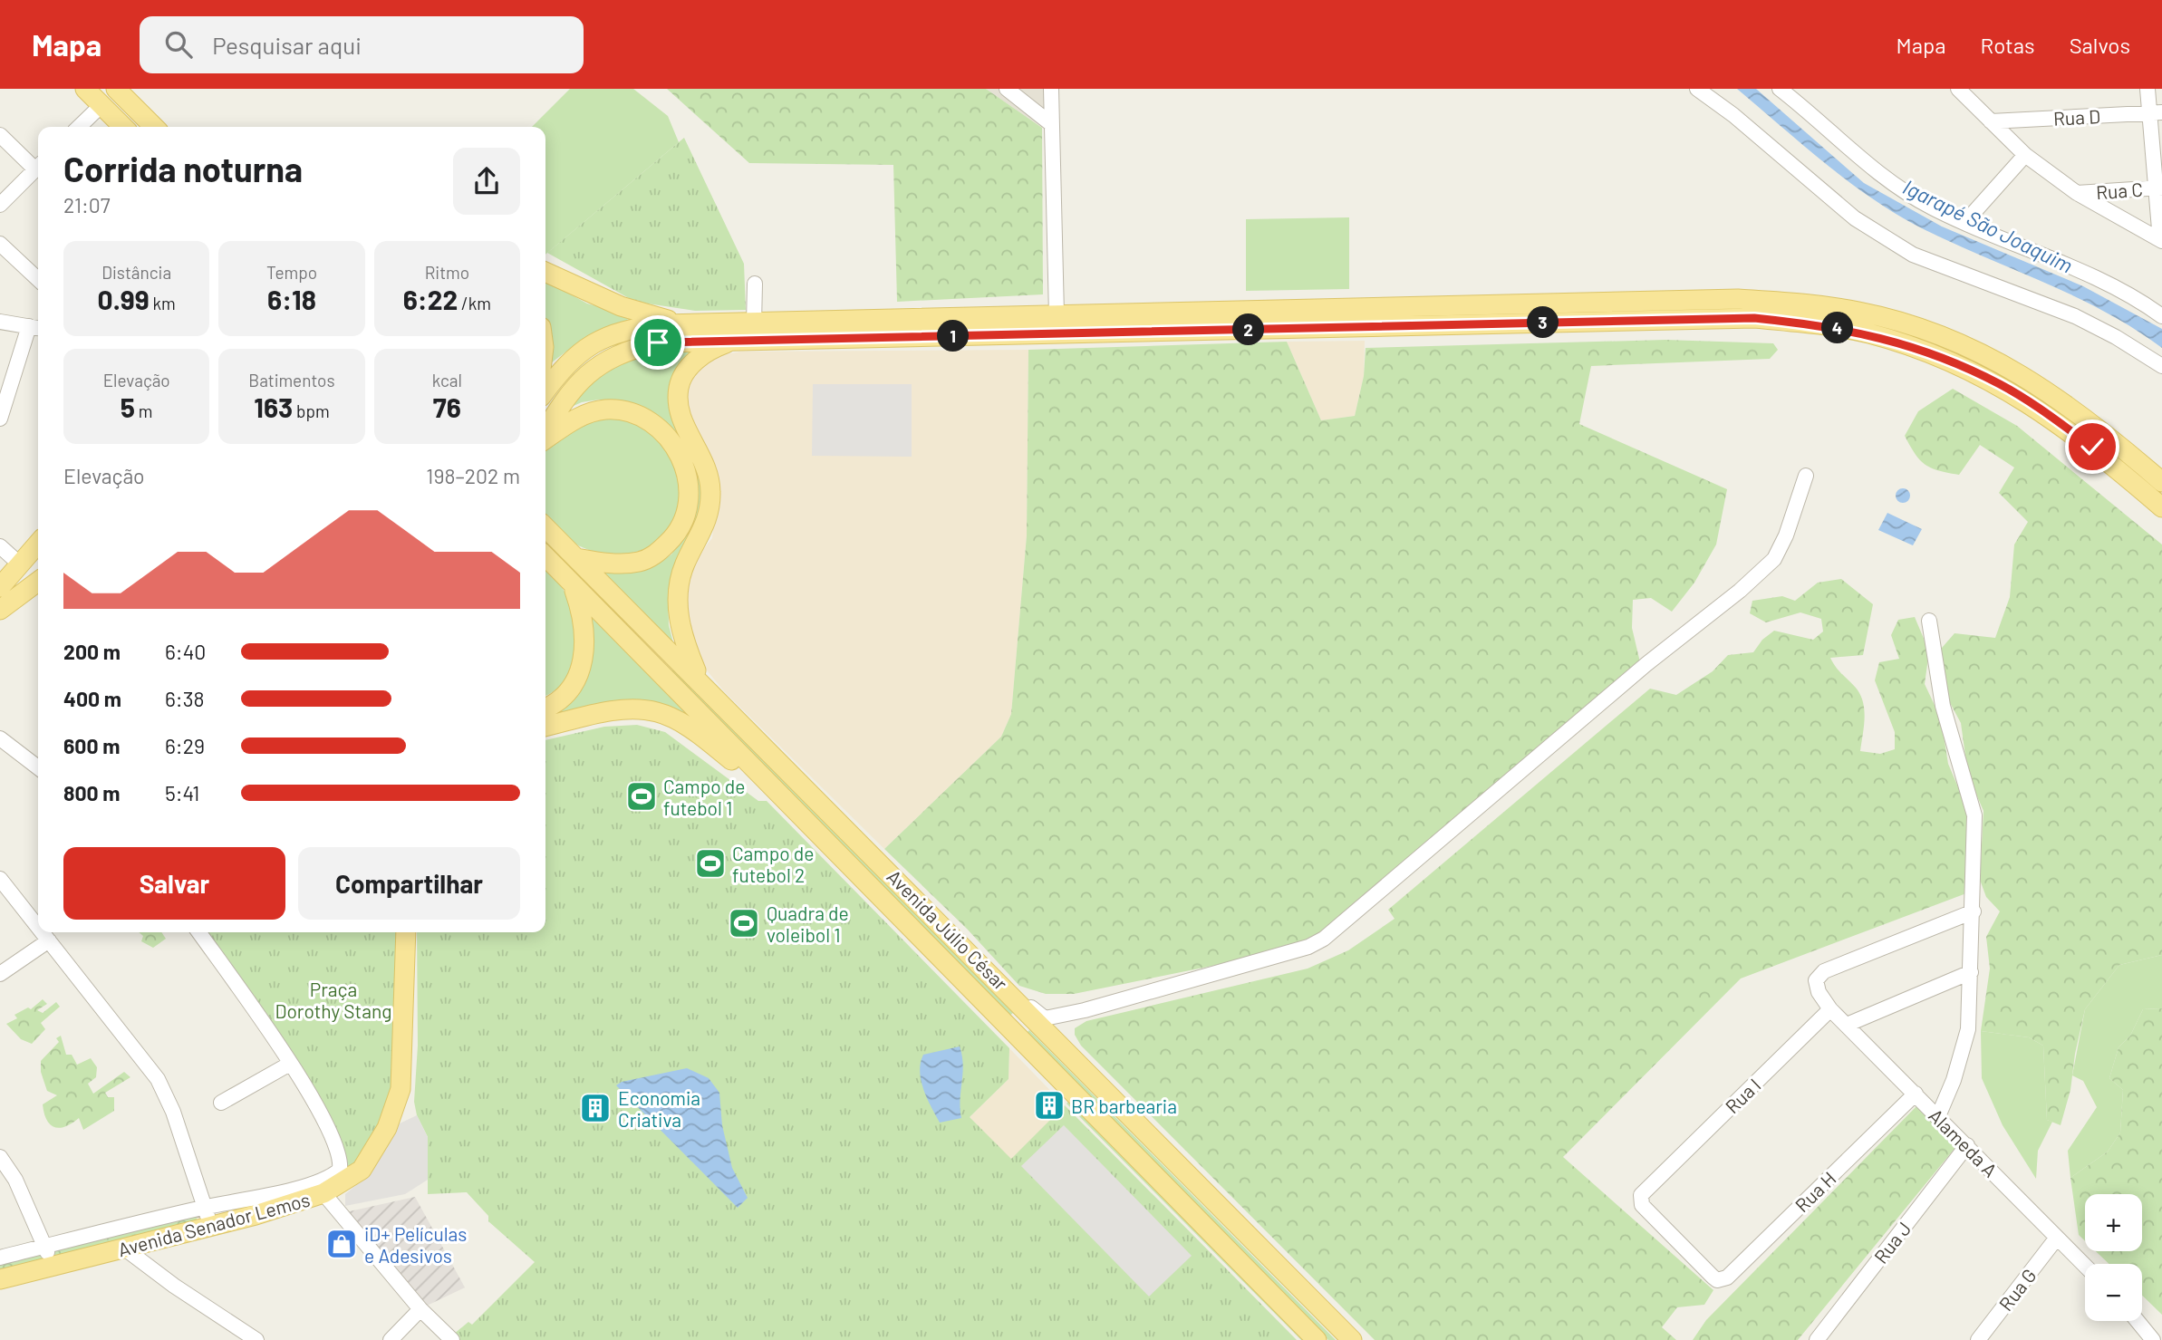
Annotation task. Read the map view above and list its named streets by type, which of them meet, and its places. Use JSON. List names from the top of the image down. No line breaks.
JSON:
{"streets":{"main road":["Avenida Júlio César","Avenida Senador Lemos"],"street":["Rua D","Rua C","Rua I","Alameda A","Rua H","Rua J","Rua G"]},"crossings":[["Rua I","Alameda A"],["Rua I","Rua H"],["Alameda A","Rua H"],["Alameda A","Rua J"],["Alameda A","Rua G"]],"water":["Igarapé São Joaquim"],"parks":["Praça Dorothy Stang"],"places":{"sports":["Campo de futebol 1","Campo de futebol 2","Quadra de voleibol 1"],"building":["BR barbearia","Economia Criativa"],"shop":["iD+ Películas e Adesivos"]},"page":{"header":"Mapa","search":"Pesquisar aqui","nav":["Mapa","Rotas","Salvos"],"heading":["Corrida noturna","21:07"],"stats":[["Distância","0.99 km"],["Tempo","6:18"],["Ritmo","6:22 /km"],["Elevação","5 m"],["Batimentos","163 bpm"],["kcal","76"]],"pins":["3","4","2","1"],"chart":["Elevação","198–202 m"],"list":[{"name":"200 m","note":"6:40"},{"name":"400 m","note":"6:38"},{"name":"600 m","note":"6:29"},{"name":"800 m","note":"5:41"}],"buttons":["Salvar","Compartilhar"],"map_buttons":["+","−"]}}
